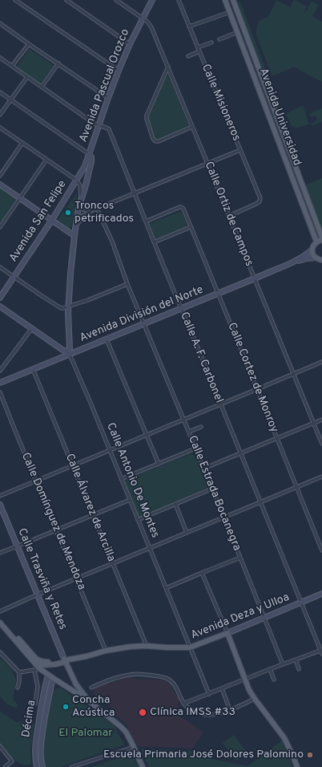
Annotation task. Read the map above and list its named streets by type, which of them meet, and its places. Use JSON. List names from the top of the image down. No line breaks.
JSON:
{"streets":{"main road":["Avenida Pascual Orozco","Avenida Universidad","Avenida San Felipe","Avenida División del Norte","Calle Trasviña y Retes","Avenida Deza y Ulloa","Décima"],"street":["Calle Misioneros","Calle Ortiz de Campos","Calle A. F. Carbonel","Calle Cortez de Monroy","Calle Antonio De Montes","Calle Estrada Bocanegra","Calle Álvarez de Arcilla","Calle Domínguez de Mendoza"]},"crossings":[["Avenida Pascual Orozco","Calle Ortiz de Campos"],["Avenida Pascual Orozco","Avenida San Felipe"],["Avenida Pascual Orozco","Avenida División del Norte"],["Avenida Pascual Orozco","Calle A. F. Carbonel"],["Avenida Pascual Orozco","Calle Antonio De Montes"],["Calle Misioneros","Calle Ortiz de Campos"],["Calle Ortiz de Campos","Avenida División del Norte"],["Avenida División del Norte","Calle A. F. Carbonel"],["Avenida División del Norte","Calle Cortez de Monroy"],["Avenida División del Norte","Calle Antonio De Montes"],["Avenida División del Norte","Calle Estrada Bocanegra"],["Avenida División del Norte","Calle Álvarez de Arcilla"],["Calle A. F. Carbonel","Calle Cortez de Monroy"],["Calle A. F. Carbonel","Avenida Deza y Ulloa"],["Calle Antonio De Montes","Avenida Deza y Ulloa"],["Calle Estrada Bocanegra","Avenida Deza y Ulloa"],["Calle Álvarez de Arcilla","Avenida Deza y Ulloa"],["Calle Domínguez de Mendoza","Avenida Deza y Ulloa"],["Calle Trasviña y Retes","Avenida Deza y Ulloa"]],"parks":["El Palomar"],"places":["Troncos petrificados","Concha Acústica","Clínica IMSS #33","Escuela Primaria José Dolores Palomino"]}
